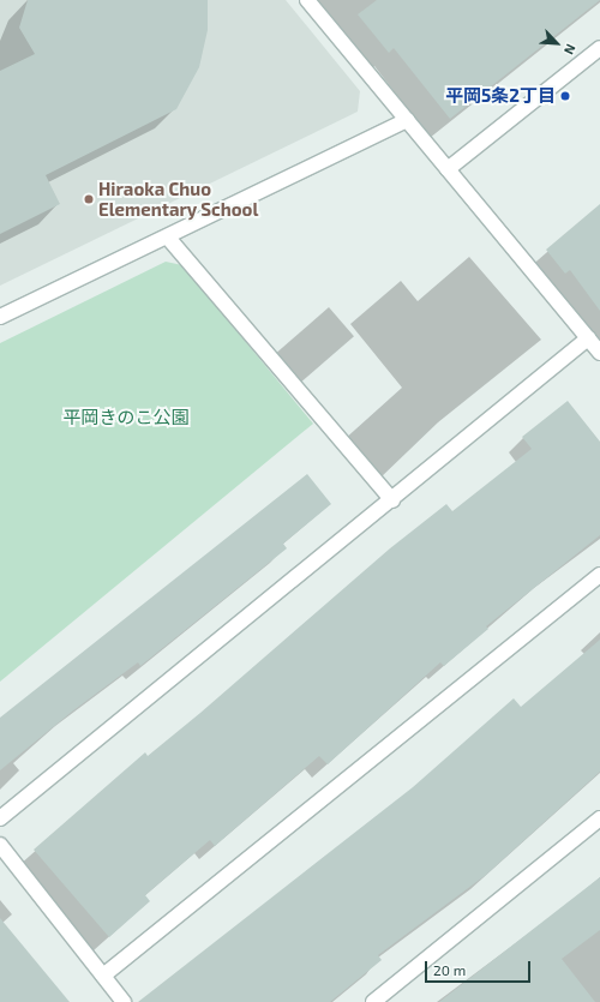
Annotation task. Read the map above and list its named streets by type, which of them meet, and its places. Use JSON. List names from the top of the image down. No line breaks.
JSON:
{"parks":["平岡きのこ公園"],"places":["平岡5条2丁目","Hiraoka Chuo Elementary School"],"scale_bar":"20 m","north":"bottom right"}
